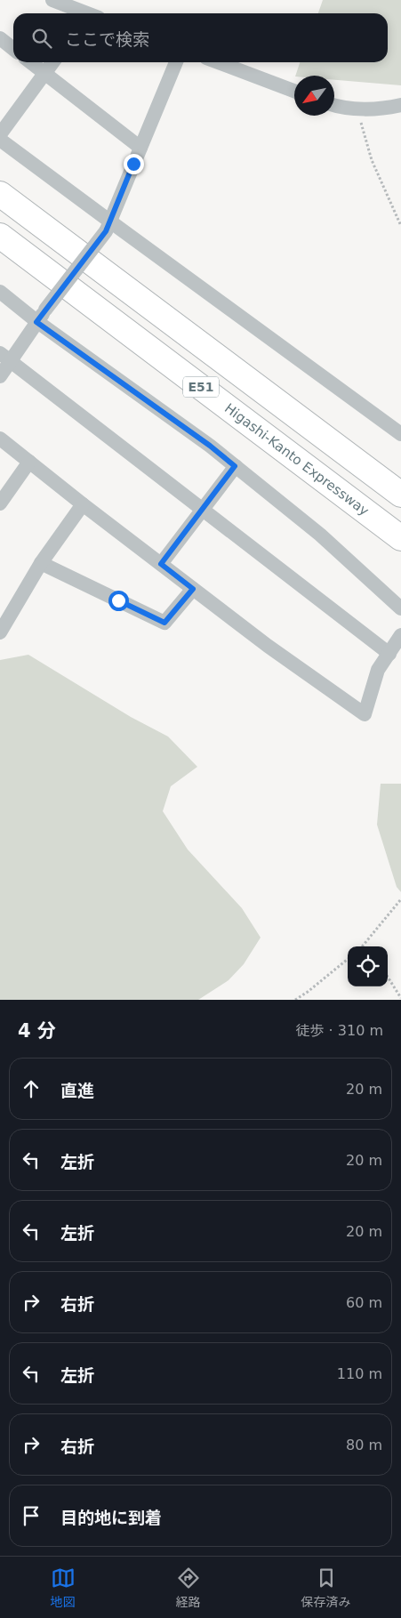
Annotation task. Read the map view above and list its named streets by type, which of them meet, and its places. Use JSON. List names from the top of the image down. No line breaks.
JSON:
{"streets":{"highway":["E51","Higashi-Kanto Expressway"]},"north":"bottom left","page":{"search":"ここで検索","heading":["4 分","徒歩 · 310 m"],"list":[["直進","20 m"],["左折","20 m"],["左折","20 m"],["右折","60 m"],["左折","110 m"],["右折","80 m"],"目的地に到着"],"nav":["地図","経路","保存済み"]}}
